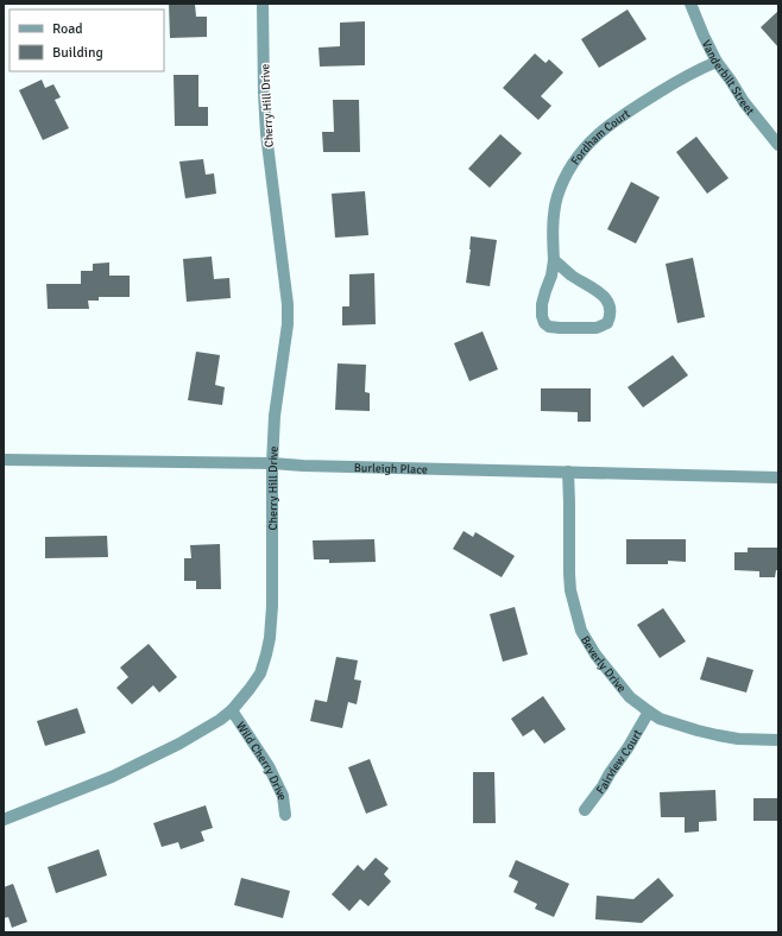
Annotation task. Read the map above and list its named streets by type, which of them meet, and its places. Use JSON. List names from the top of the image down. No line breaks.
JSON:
{"streets":{"street":["Vanderbilt Street","Cherry Hill Drive","Fordham Court","Burleigh Place","Beverly Drive","Fairview Court","Wild Cherry Drive"]},"crossings":[["Vanderbilt Street","Fordham Court"],["Cherry Hill Drive","Burleigh Place"],["Cherry Hill Drive","Wild Cherry Drive"],["Burleigh Place","Beverly Drive"],["Beverly Drive","Fairview Court"]],"legend":["Road","Building"]}
